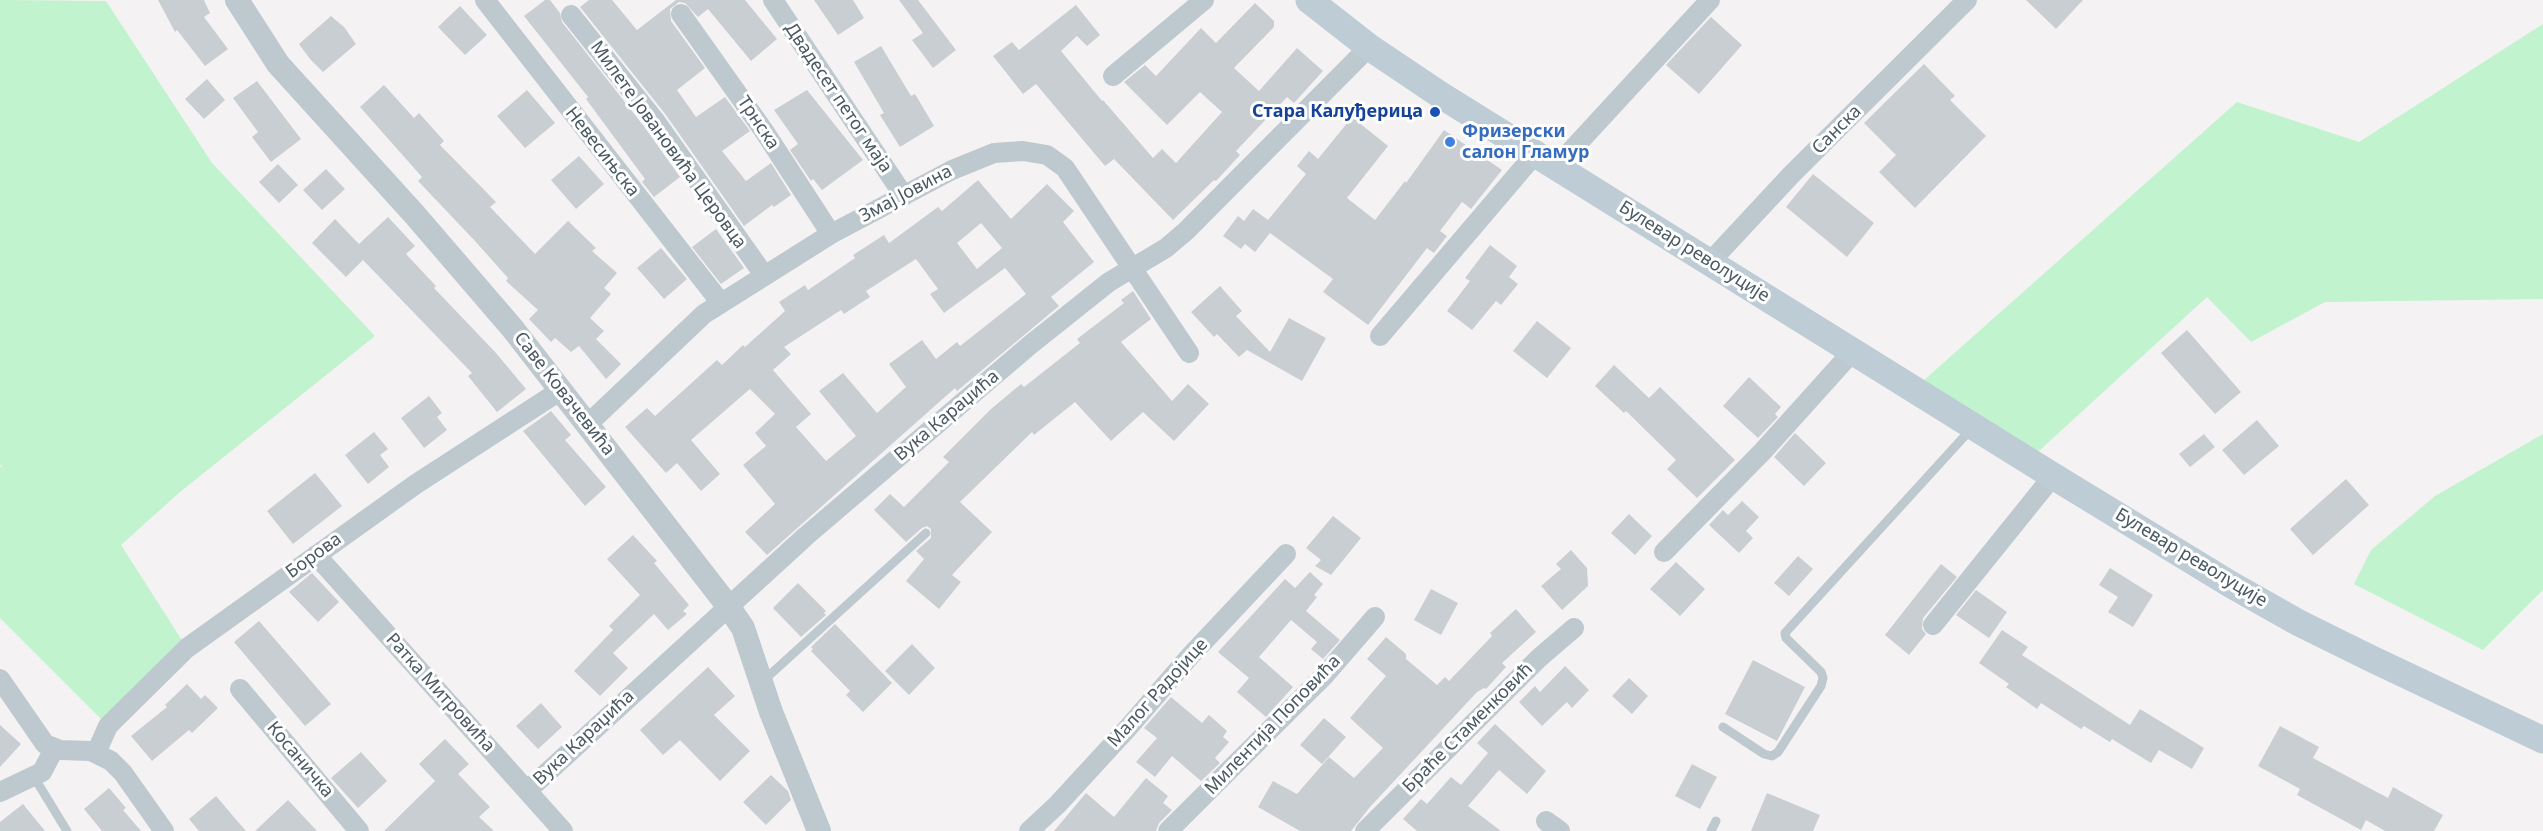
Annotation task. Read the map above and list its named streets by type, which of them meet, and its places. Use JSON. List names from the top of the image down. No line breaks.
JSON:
{"streets":{"main road":["Булевар револуције"],"street":["Двадесет петог маја","Трнска","Санска","Милете Јовановића Церовца","Невесињска","Змај Јовина","Саве Ковачевића","Вука Караџића","Борова","Ратка Митровића","Малог Радојице","Милентија Поповића","Браће Стаменковић","Косаничка"]},"crossings":[["Двадесет петог маја","Змај Јовина"],["Трнска","Змај Јовина"],["Санска","Булевар револуције"],["Милете Јовановића Церовца","Змај Јовина"],["Невесињска","Змај Јовина"],["Змај Јовина","Саве Ковачевића"],["Змај Јовина","Вука Караџића"],["Булевар револуције","Вука Караџића"],["Саве Ковачевића","Вука Караџића"],["Саве Ковачевића","Борова"],["Вука Караџића","Ратка Митровића"],["Борова","Ратка Митровића"]],"places":["Стара Калуђерица","Фризерски салон Гламур"]}
